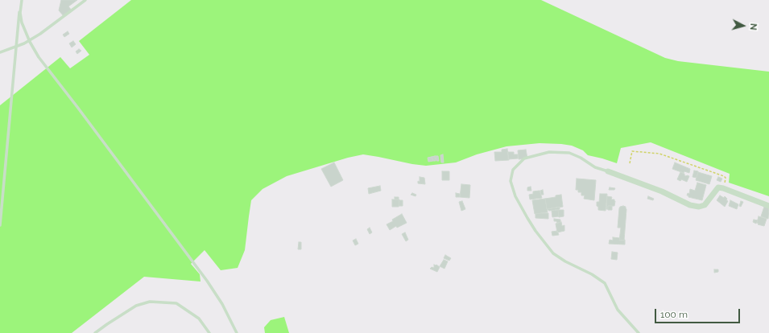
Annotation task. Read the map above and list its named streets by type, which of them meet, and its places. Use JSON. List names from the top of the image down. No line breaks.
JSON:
{"scale_bar":"100 m","north":"right"}
